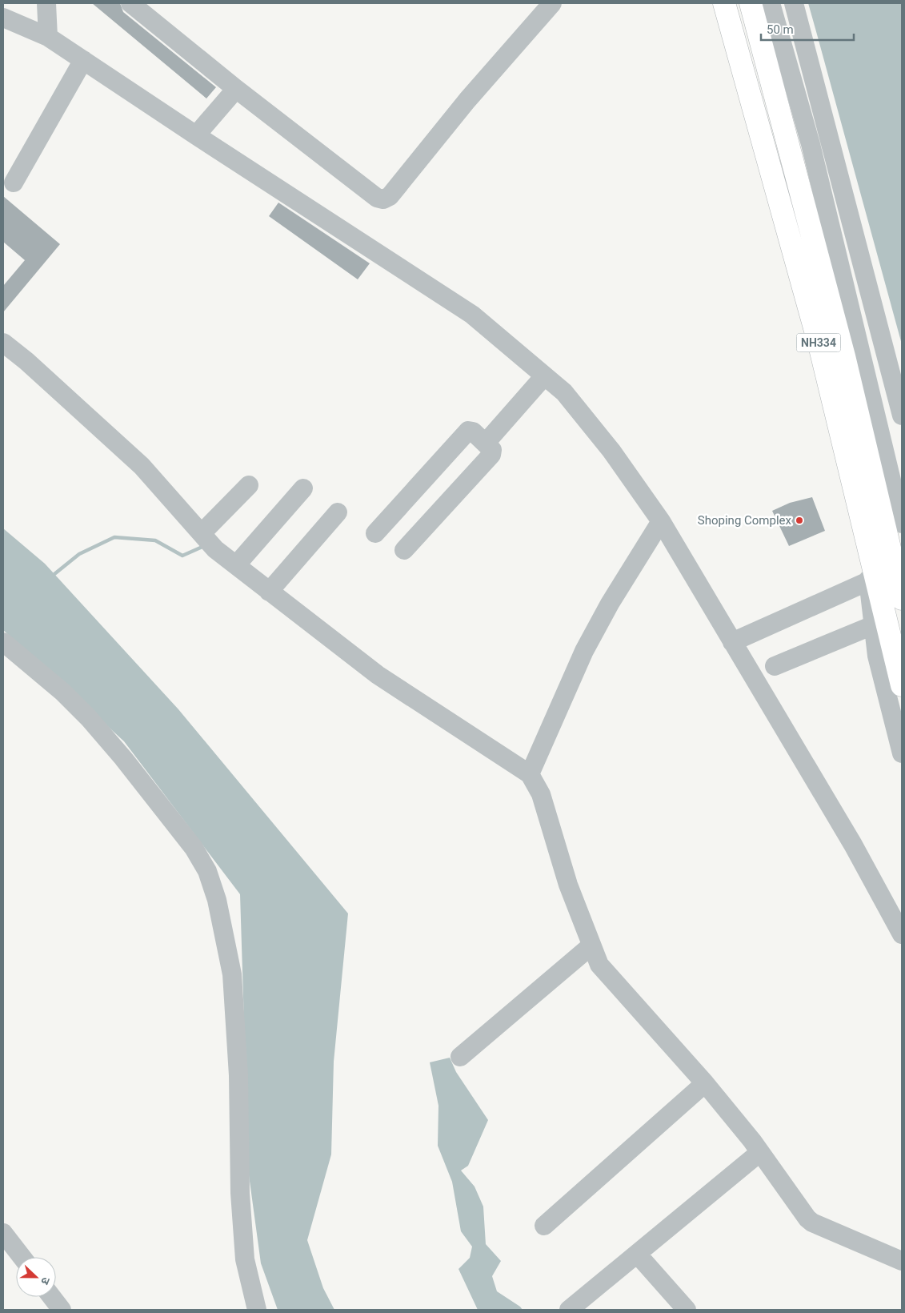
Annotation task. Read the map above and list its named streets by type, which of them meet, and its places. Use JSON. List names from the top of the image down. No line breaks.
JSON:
{"streets":{"highway":["NH334"]},"places":["Shoping Complex"],"scale_bar":"50 m","north":"right"}
